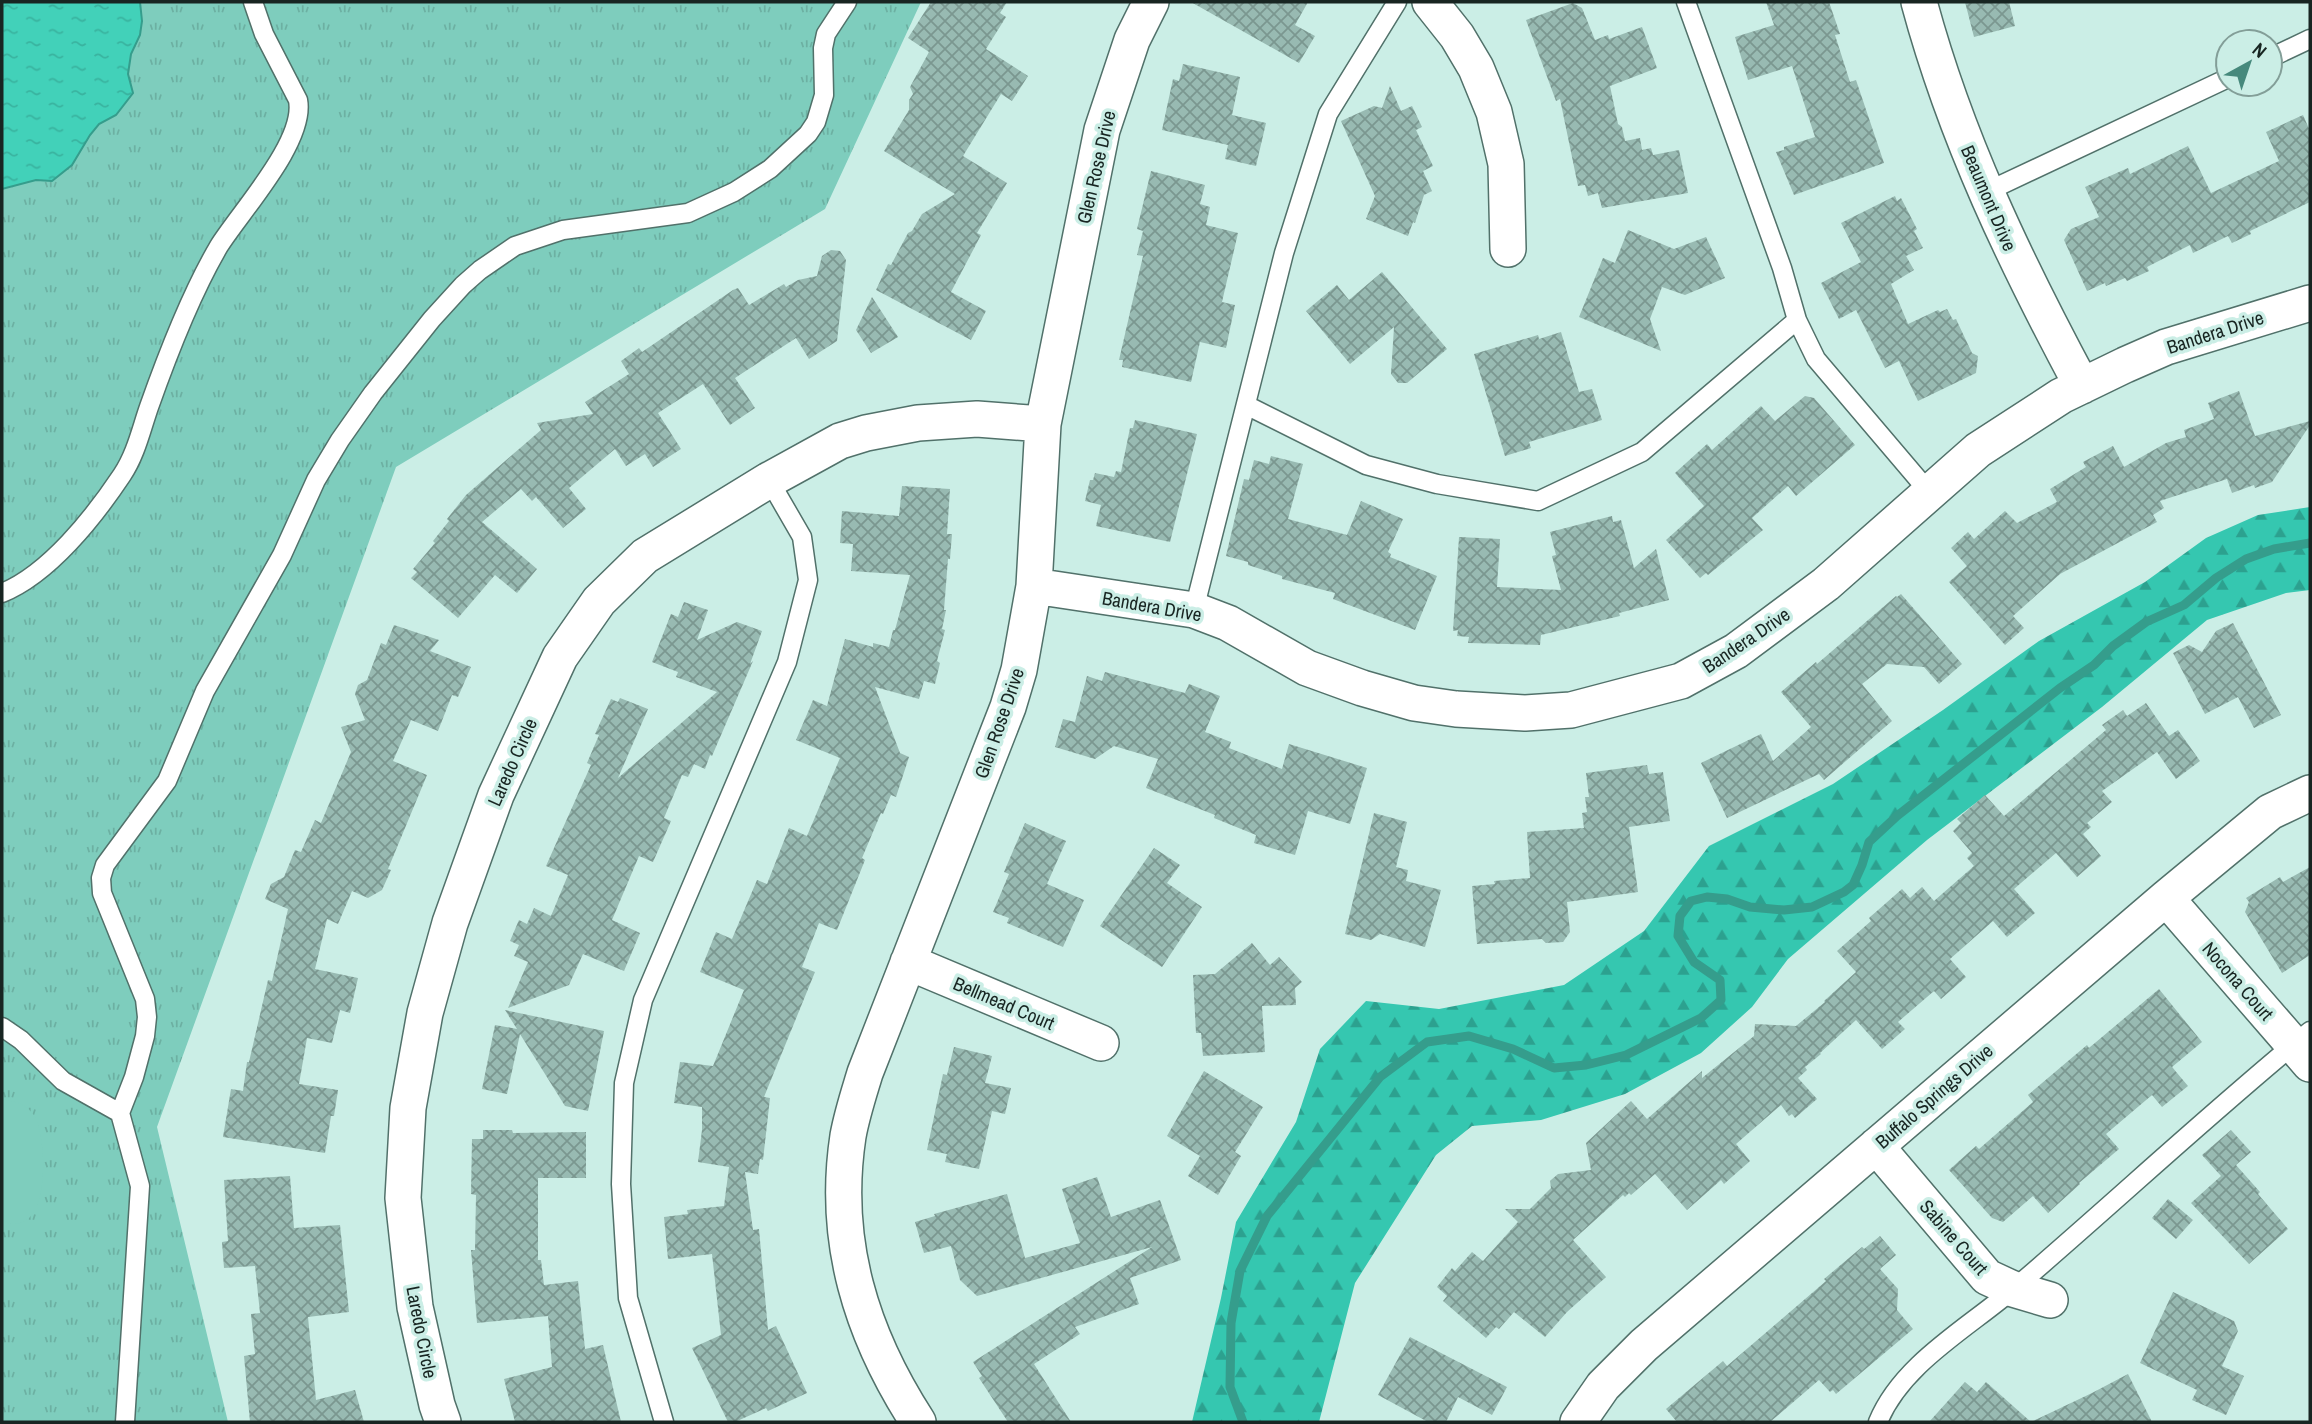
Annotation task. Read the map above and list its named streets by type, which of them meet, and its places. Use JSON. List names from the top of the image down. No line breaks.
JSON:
{"streets":{"street":["Glen Rose Drive","Beaumont Drive","Bandera Drive","Laredo Circle","Nocona Court","Bellmead Court","Buffalo Springs Drive","Sabine Court"]},"crossings":[["Glen Rose Drive","Bandera Drive"],["Glen Rose Drive","Laredo Circle"],["Glen Rose Drive","Bellmead Court"],["Beaumont Drive","Bandera Drive"],["Nocona Court","Buffalo Springs Drive"],["Buffalo Springs Drive","Sabine Court"]],"north":"top right"}
